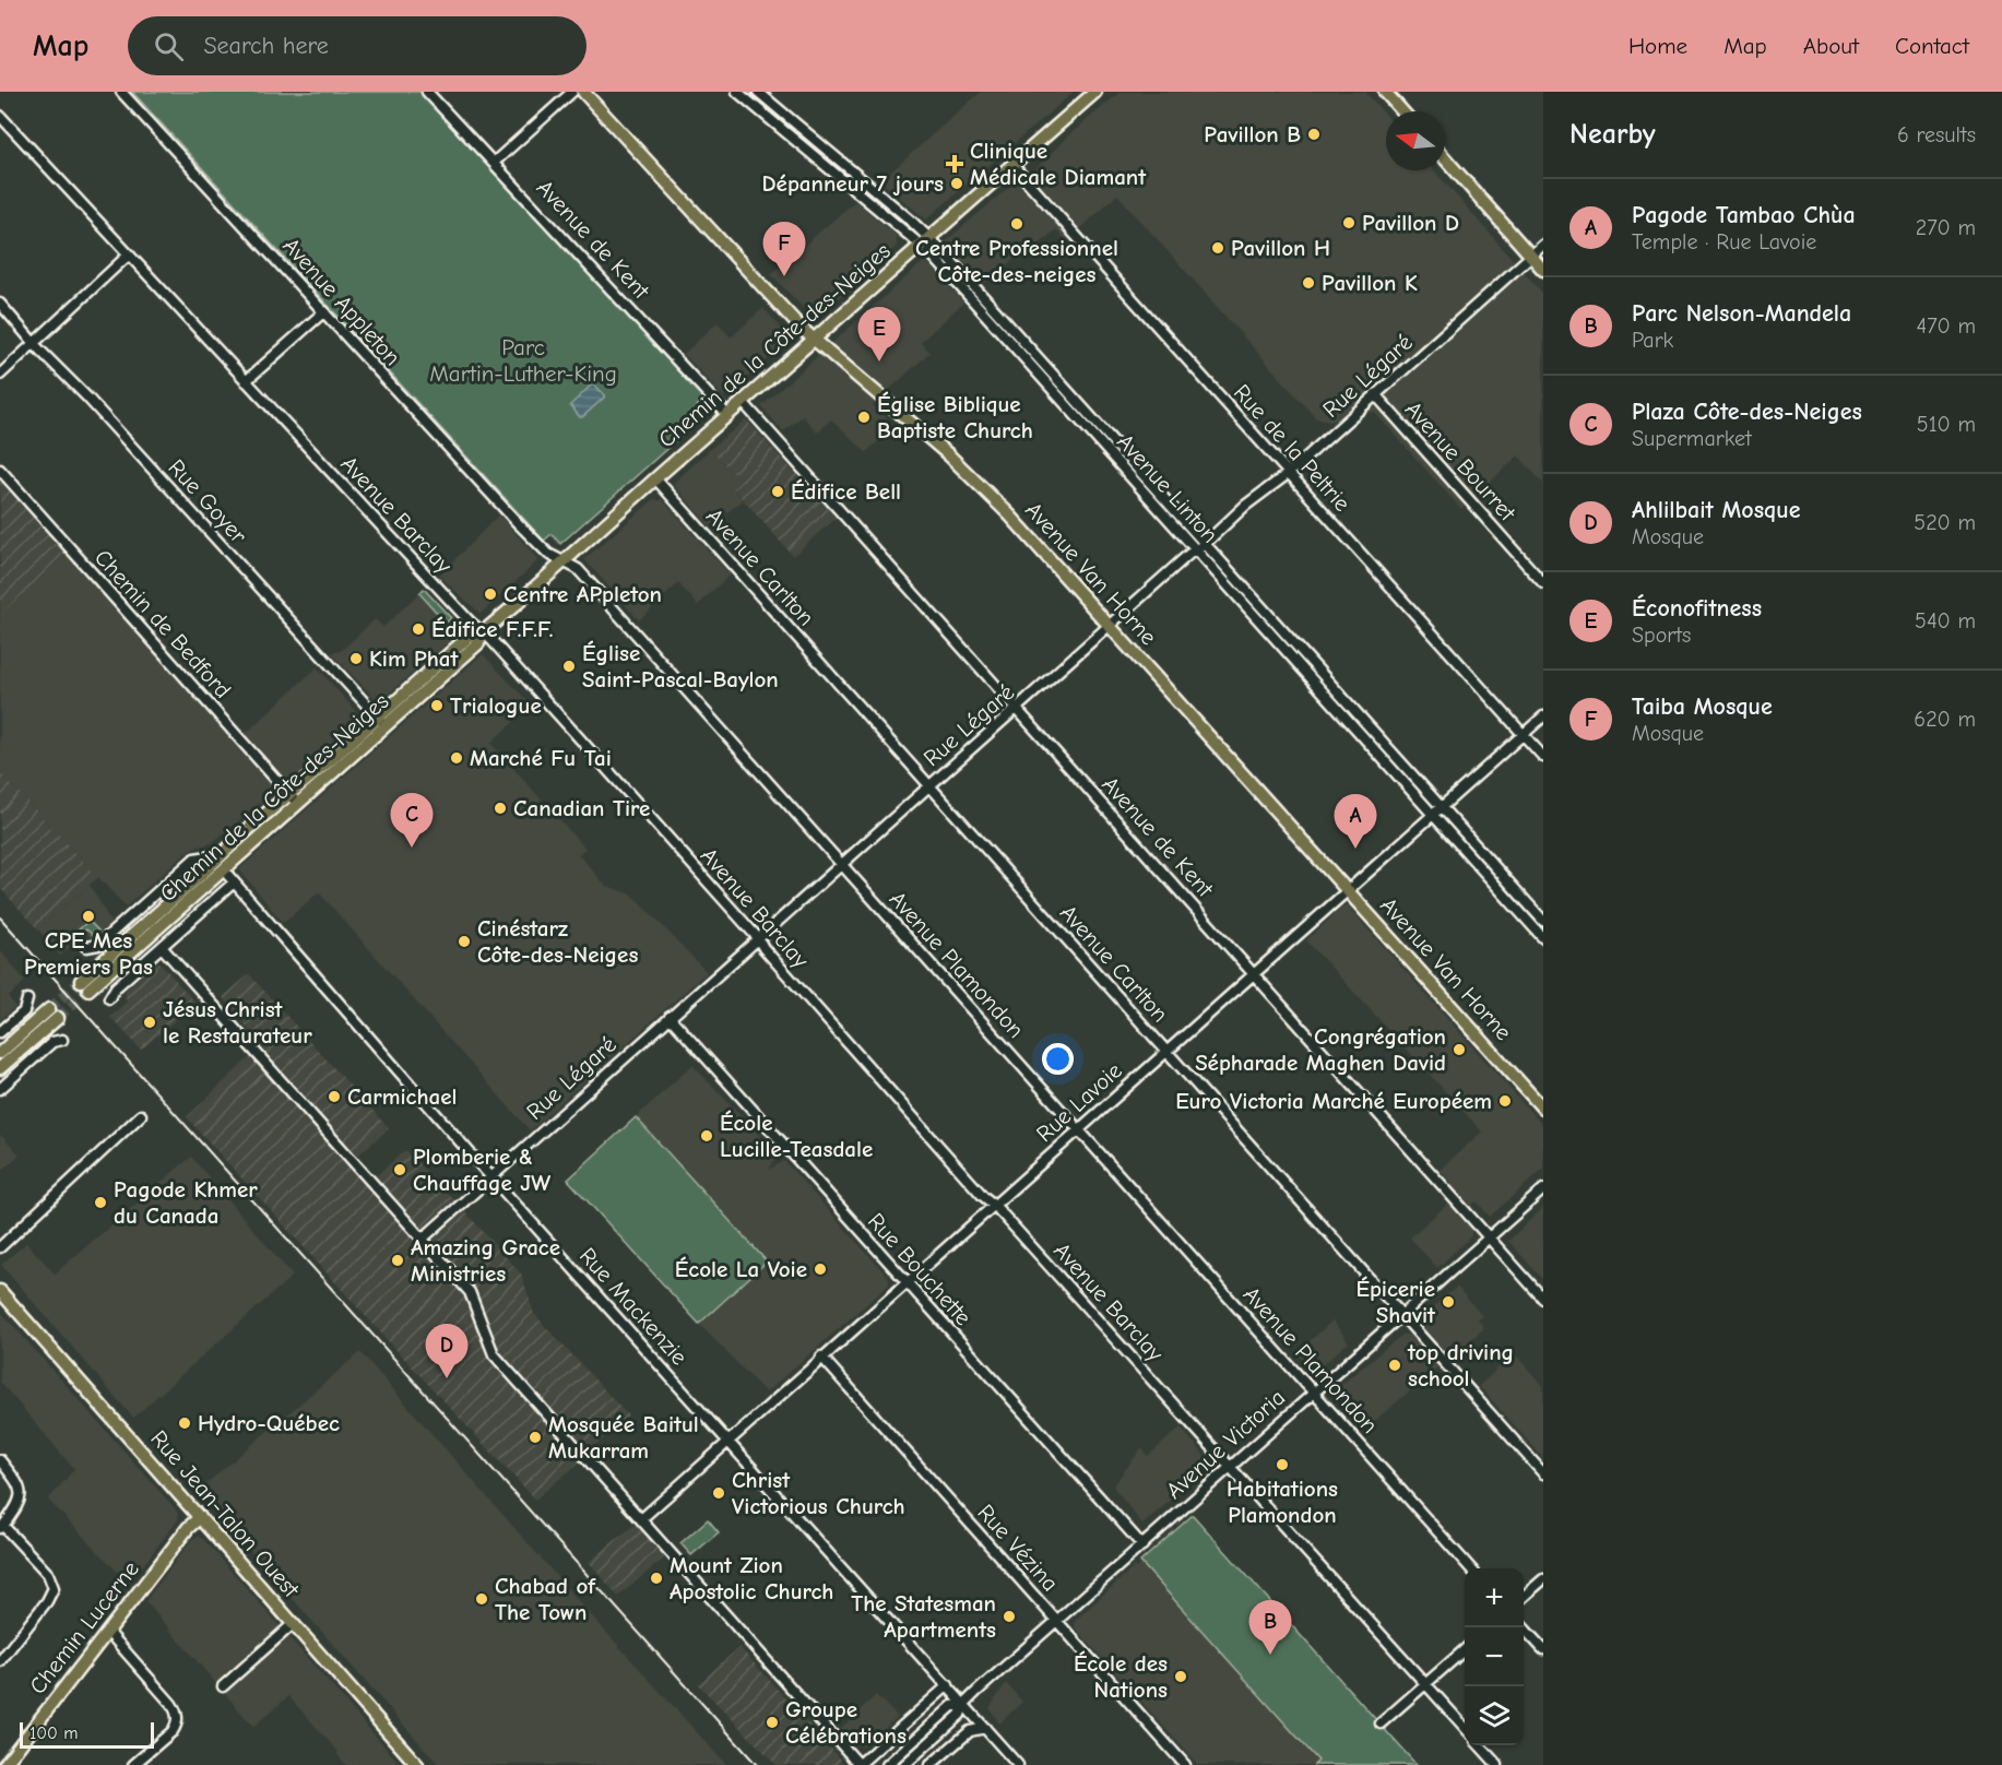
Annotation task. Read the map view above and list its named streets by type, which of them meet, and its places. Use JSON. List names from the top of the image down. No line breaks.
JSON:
{"streets":{"main road":["Chemin de la Côte-des-Neiges","Avenue Van Horne","Rue Jean-Talon Ouest","Chemin Lucerne"],"street":["Avenue de Kent","Avenue Appleton","Rue Légaré","Rue de la Peltrie","Avenue Bourret","Avenue Linton","Rue Goyer","Avenue Barclay","Avenue Carlton","Chemin de Bedford","Avenue Plamondon","Rue Lavoie","Rue Bouchette","Rue Mackenzie","Avenue Victoria","Rue Vézina"]},"crossings":[["Avenue de Kent","Chemin de la Côte-des-Neiges"],["Avenue de Kent","Rue Légaré"],["Avenue de Kent","Rue Lavoie"],["Avenue de Kent","Avenue Victoria"],["Avenue Appleton","Chemin de la Côte-des-Neiges"],["Avenue Appleton","Avenue Plamondon"],["Chemin de la Côte-des-Neiges","Rue de la Peltrie"],["Chemin de la Côte-des-Neiges","Avenue Linton"],["Chemin de la Côte-des-Neiges","Rue Goyer"],["Chemin de la Côte-des-Neiges","Avenue Barclay"],["Chemin de la Côte-des-Neiges","Avenue Carlton"],["Chemin de la Côte-des-Neiges","Avenue Van Horne"],["Chemin de la Côte-des-Neiges","Chemin de Bedford"],["Chemin de la Côte-des-Neiges","Avenue Plamondon"],["Chemin de la Côte-des-Neiges","Rue Mackenzie"],["Rue Légaré","Rue de la Peltrie"],["Rue Légaré","Avenue Bourret"],["Rue Légaré","Avenue Linton"],["Rue Légaré","Avenue Barclay"],["Rue Légaré","Avenue Carlton"],["Rue Légaré","Avenue Van Horne"],["Rue Légaré","Avenue Plamondon"],["Rue Légaré","Rue Bouchette"],["Rue Légaré","Rue Mackenzie"],["Rue de la Peltrie","Rue Lavoie"],["Avenue Linton","Rue Lavoie"],["Avenue Barclay","Rue Lavoie"],["Avenue Barclay","Avenue Victoria"],["Avenue Carlton","Rue Lavoie"],["Avenue Carlton","Avenue Victoria"],["Avenue Van Horne","Rue Lavoie"],["Avenue Plamondon","Rue Lavoie"],["Avenue Plamondon","Avenue Victoria"],["Rue Lavoie","Rue Bouchette"],["Rue Lavoie","Rue Mackenzie"],["Rue Lavoie","Rue Vézina"],["Rue Bouchette","Avenue Victoria"],["Rue Mackenzie","Avenue Victoria"],["Avenue Victoria","Rue Vézina"],["Rue Jean-Talon Ouest","Chemin Lucerne"]],"parks":["Parc Martin-Luther-King"],"places":{"other":["Pavillon B","Dépanneur 7 jours","Pavillon D","Centre Professionnel Côte-des-neiges","Pavillon H","Pavillon K","Église Biblique Baptiste Church","Édifice Bell","Centre APpleton","Édifice F.F.F.","Kim Phat","Église Saint-Pascal-Baylon","Trialogue","Marché Fu Tai","Canadian Tire","CPE Mes Premiers Pas","Cinéstarz Côte-des-Neiges","Jésus Christ le Restaurateur","Congrégation Sépharade Maghen David","Carmichael","Euro Victoria Marché Européem","École Lucille-Teasdale","Plomberie & Chauffage JW","Pagode Khmer du Canada","Amazing Grace Ministries","École La Voie","Épicerie Shavit","top driving school","Hydro-Québec","Mosquée Baitul Mukarram","Habitations Plamondon","Christ Victorious Church","Mount Zion Apostolic Church","Chabad of The Town","The Statesman Apartments","École des Nations","Groupe Célébrations"],"health":["Clinique Médicale Diamant"]},"scale_bar":"100 m","north":"left","page":{"header":"Map","search":"Search here","nav":["Home","Map","About","Contact"],"heading":["Nearby","6 results"],"list":[{"mark":"A","name":"Pagode Tambao Chùa","note":"Temple · Rue Lavoie","value":"270 m"},{"mark":"B","name":"Parc Nelson-Mandela","note":"Park","value":"470 m"},{"mark":"C","name":"Plaza Côte-des-Neiges","note":"Supermarket","value":"510 m"},{"mark":"D","name":"Ahlilbait Mosque","note":"Mosque","value":"520 m"},{"mark":"E","name":"Éconofitness","note":"Sports","value":"540 m"},{"mark":"F","name":"Taiba Mosque","note":"Mosque","value":"620 m"}],"pins":["F","E","C","A","D","B"],"map_buttons":["+","−"],"scale":"100 m"}}
